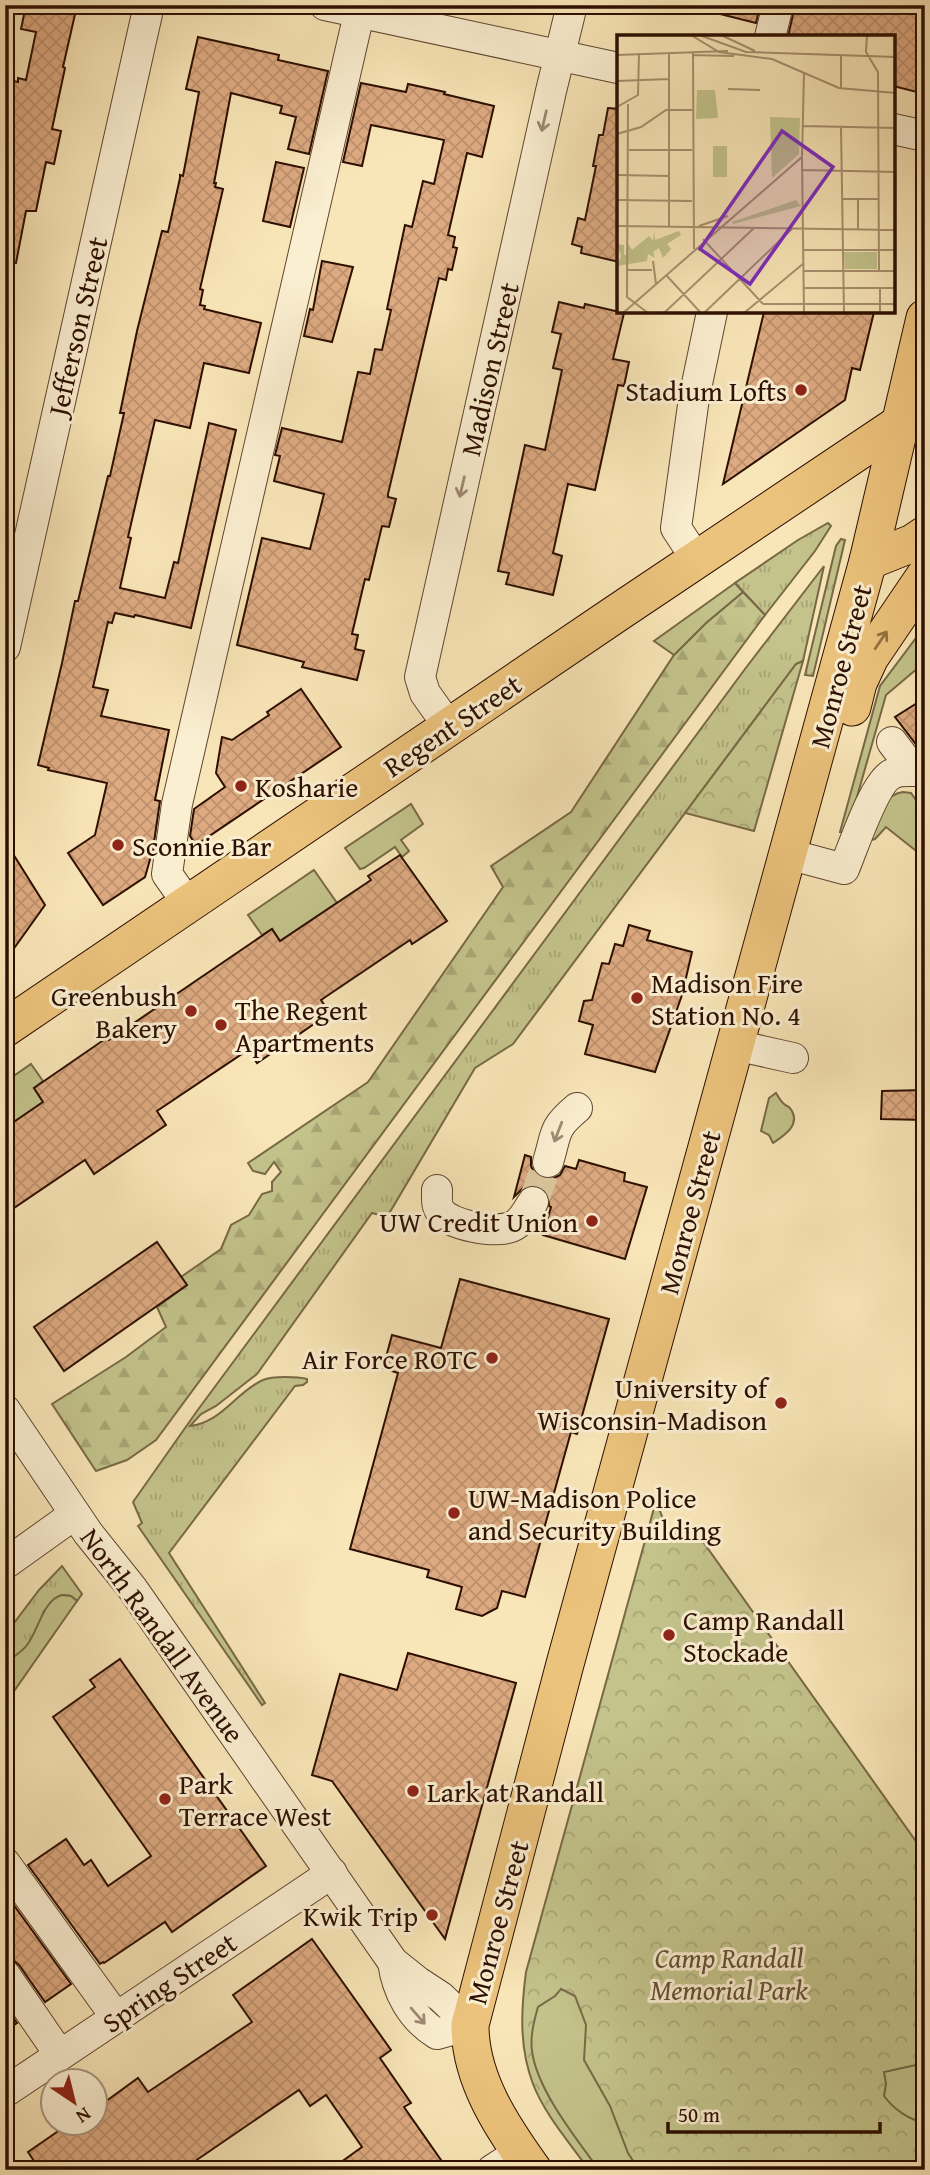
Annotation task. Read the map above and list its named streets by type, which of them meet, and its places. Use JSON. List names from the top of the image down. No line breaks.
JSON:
{"streets":{"main road":["Monroe Street","Regent Street"],"street":["Jefferson Street","Madison Street","North Randall Avenue","Spring Street"]},"crossings":[["Madison Street","Regent Street"],["Monroe Street","Regent Street"],["Monroe Street","North Randall Avenue"],["North Randall Avenue","Spring Street"]],"parks":["Camp Randall Memorial Park"],"places":["Stadium Lofts","Kosharie","Sconnie Bar","Madison Fire Station No. 4","Greenbush Bakery","The Regent Apartments","UW Credit Union","Air Force ROTC","University of Wisconsin-Madison","UW-Madison Police and Security Building","Camp Randall Stockade","Lark at Randall","Park Terrace West","Kwik Trip"],"scale_bar":"50 m","north":"bottom right"}
